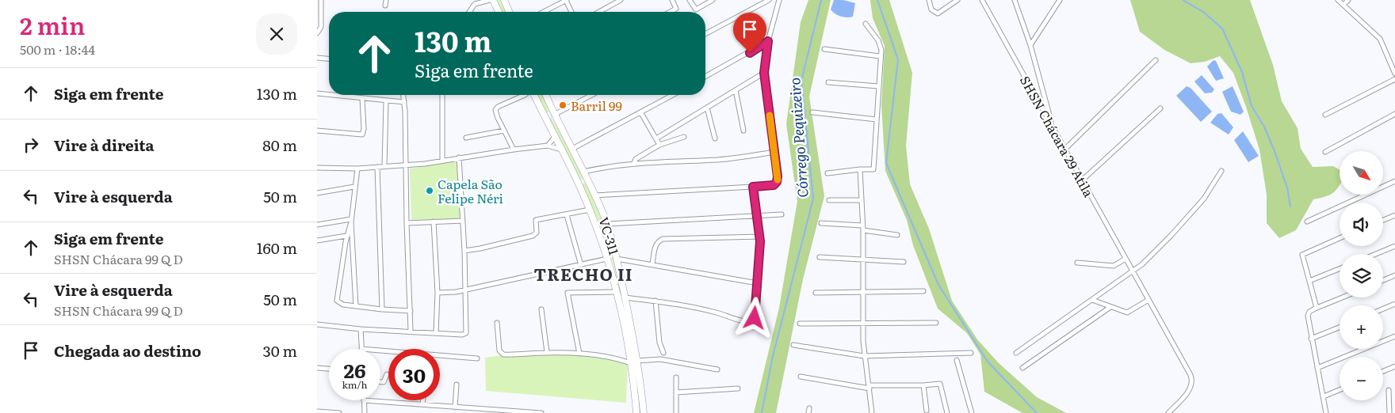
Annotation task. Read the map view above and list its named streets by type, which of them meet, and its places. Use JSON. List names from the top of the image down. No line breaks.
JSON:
{"streets":{"main road":["VC-311"],"street":["SHSN Chácara 29 Atila"]},"districts":["TRECHO II"],"water":["Córrego Pequizeiro"],"places":["Barril 99","Capela São Felipe Néri"],"north":"bottom right","page":{"heading":["2 min","500 m · 18:44"],"turn":["130 m","Siga em frente"],"list":[{"name":"Siga em frente","value":"130 m"},{"name":"Vire à direita","value":"80 m"},{"name":"Vire à esquerda","value":"50 m"},{"name":"Siga em frente","note":"SHSN Chácara 99 Q D","value":"160 m"},{"name":"Vire à esquerda","note":"SHSN Chácara 99 Q D","value":"50 m"},{"name":"Chegada ao destino","value":"30 m"}],"map_buttons":["+","−"],"speed":"26 km/h","limit":"30"}}
